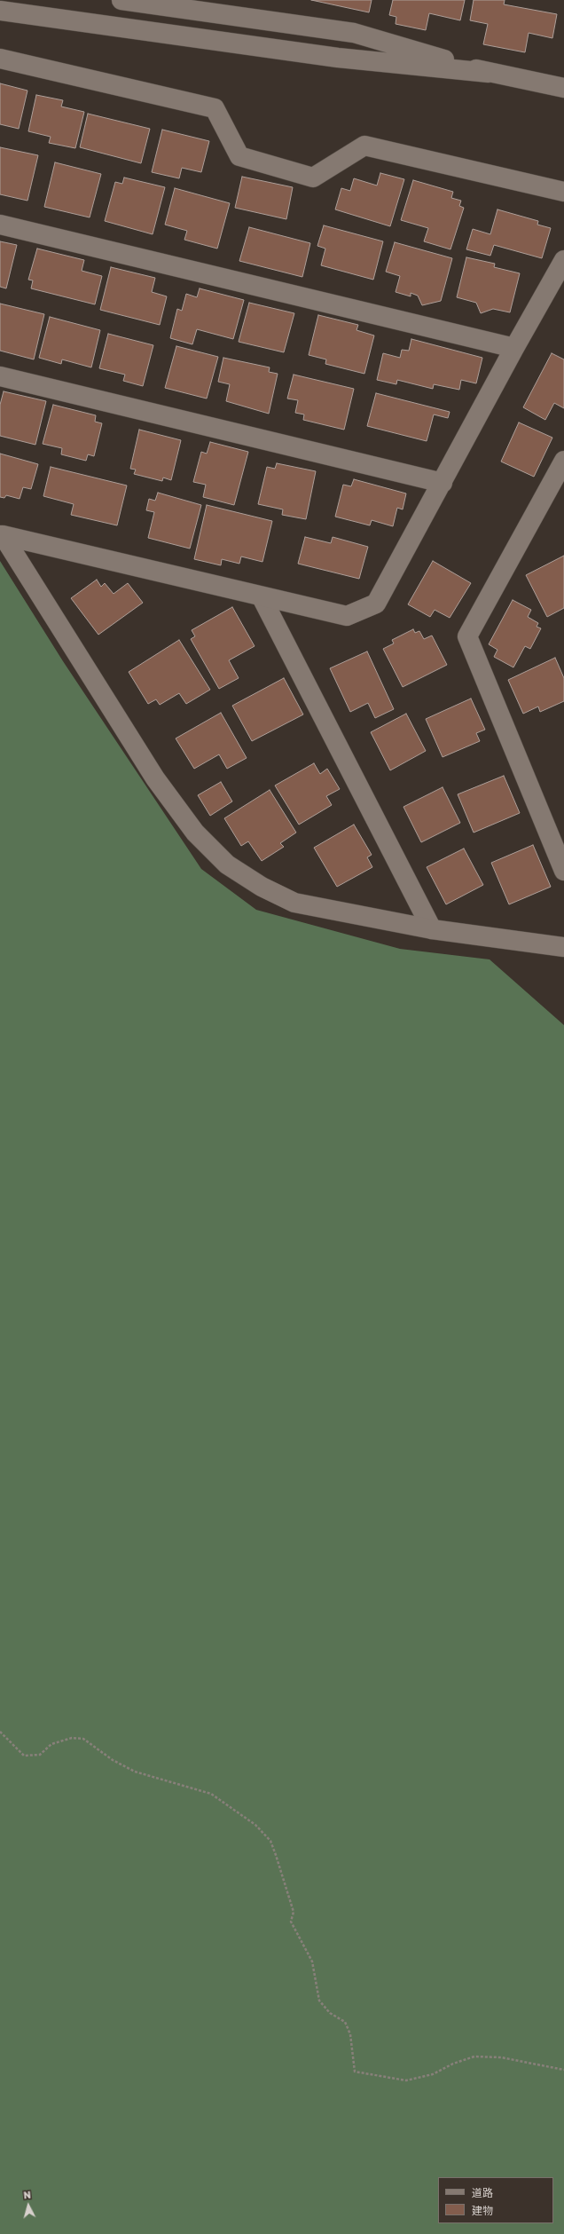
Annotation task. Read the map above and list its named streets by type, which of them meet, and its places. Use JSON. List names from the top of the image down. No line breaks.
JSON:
{"legend":["道路","建物"],"north":"top"}
